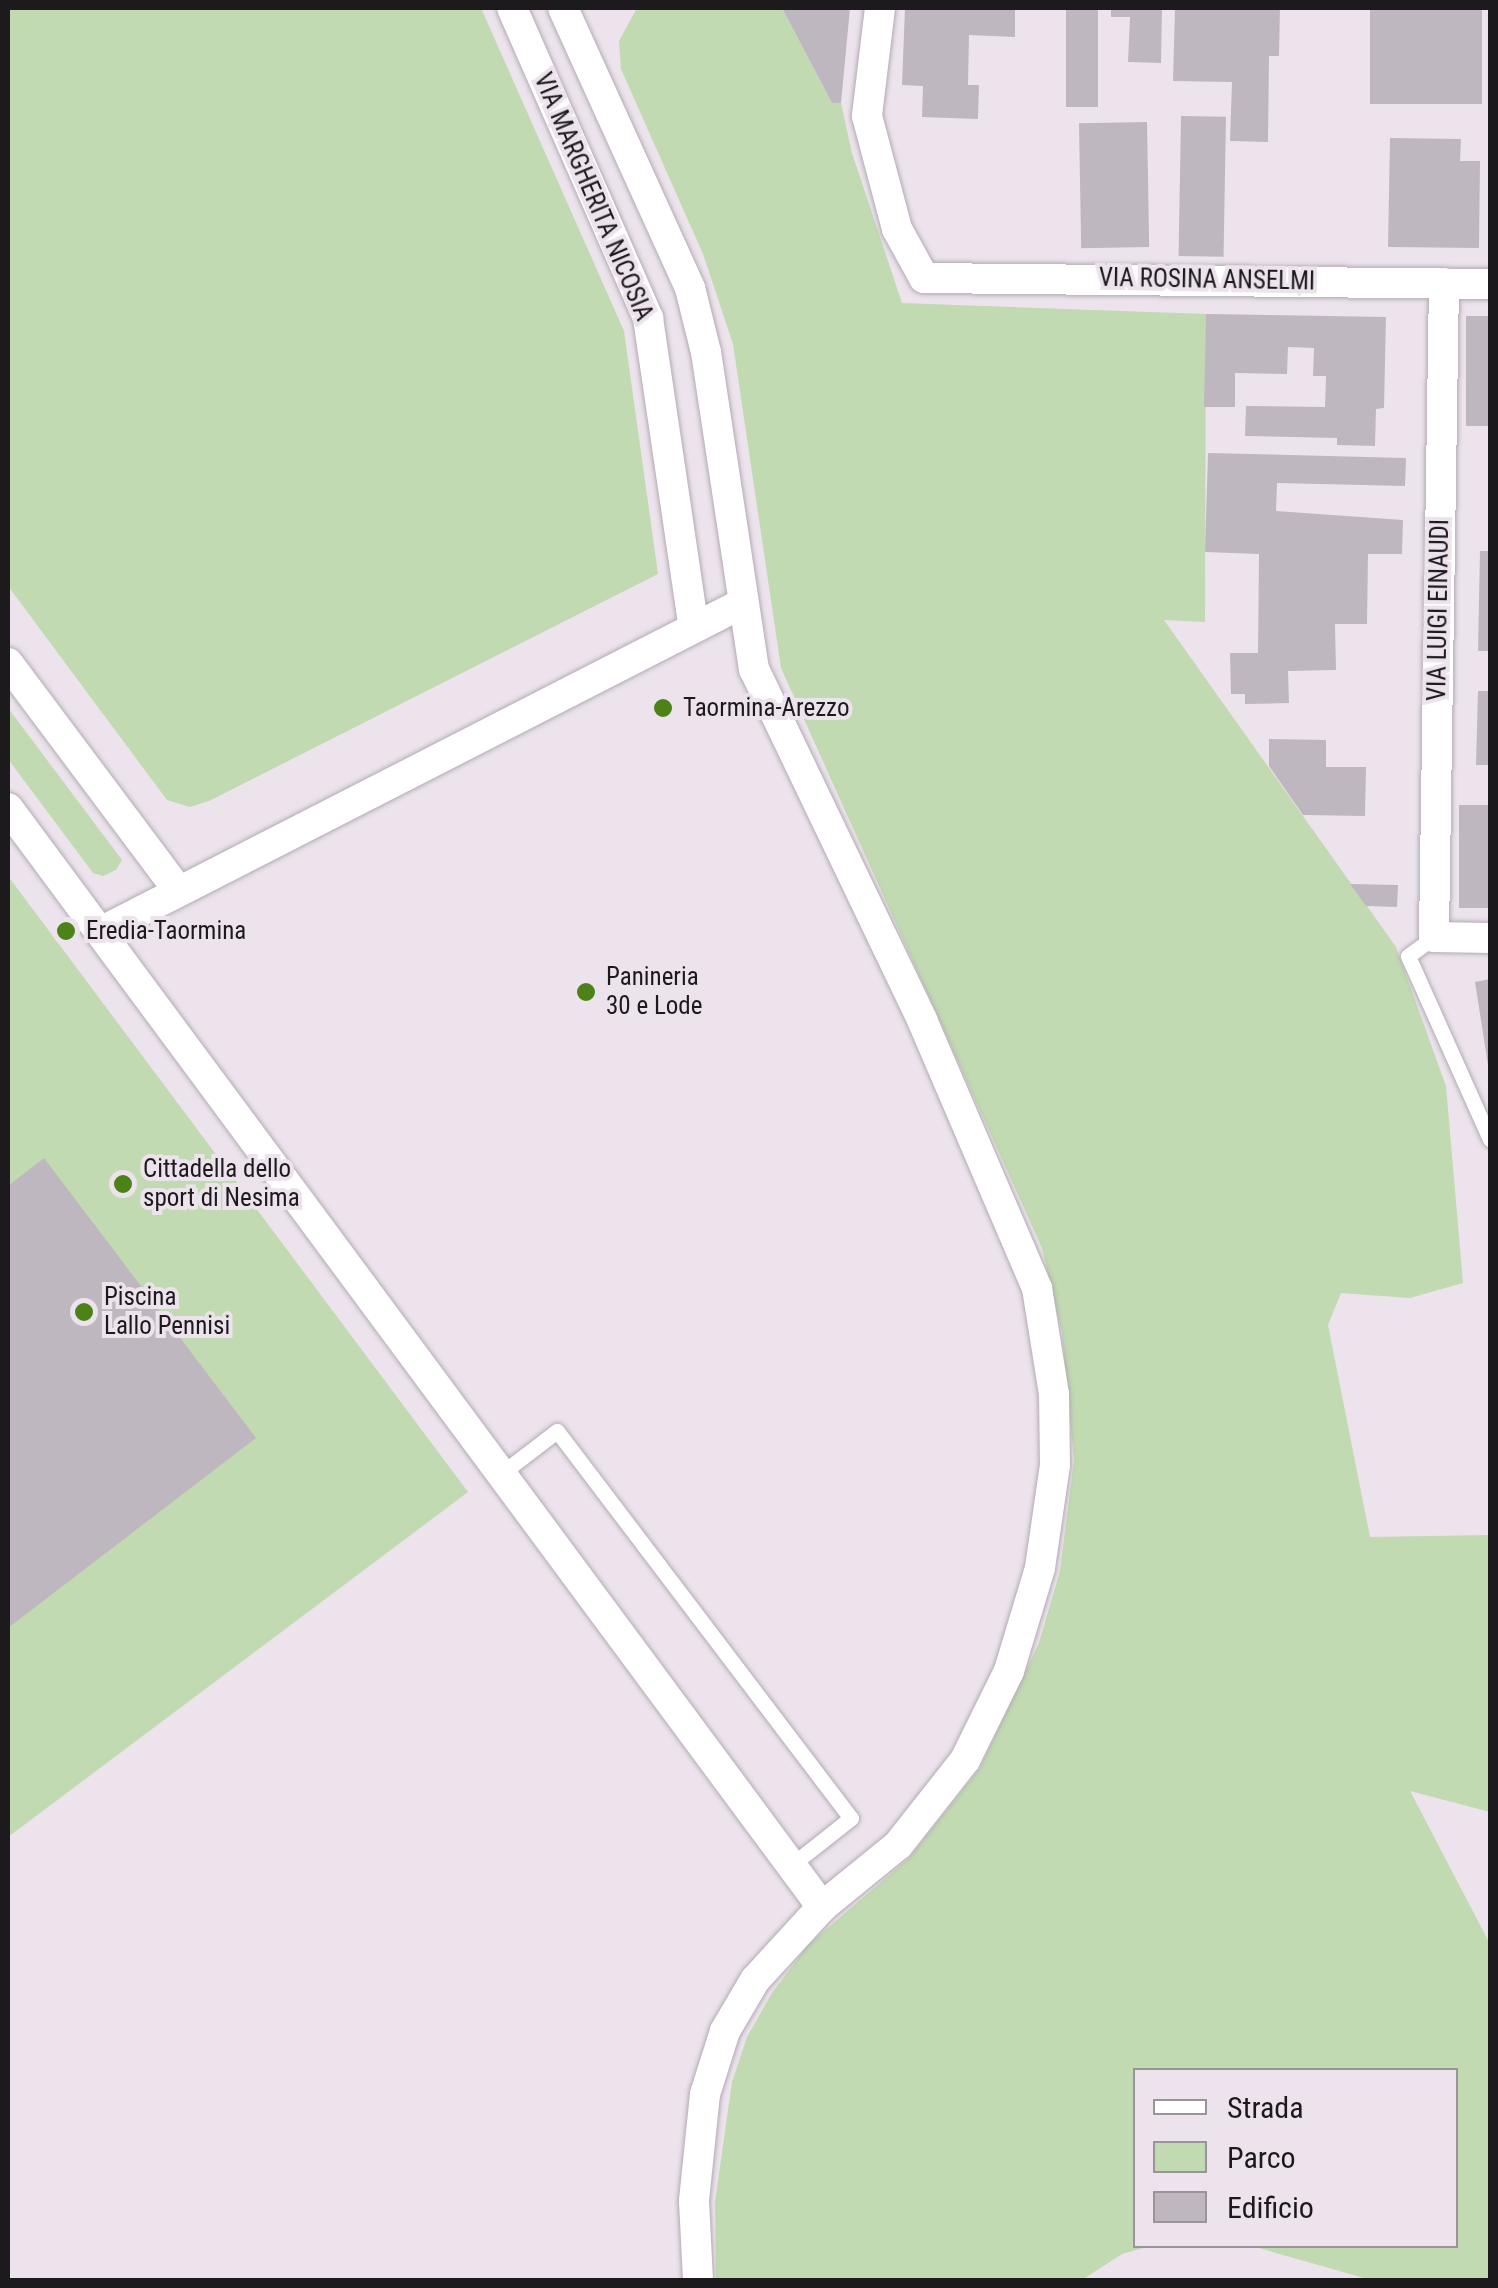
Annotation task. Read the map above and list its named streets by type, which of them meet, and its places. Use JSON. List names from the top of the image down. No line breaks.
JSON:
{"streets":{"street":["VIA MARGHERITA NICOSIA","VIA ROSINA ANSELMI","VIA LUIGI EINAUDI"]},"crossings":[["VIA ROSINA ANSELMI","VIA LUIGI EINAUDI"]],"places":["Taormina-Arezzo","Eredia-Taormina","Panineria 30 e Lode","Cittadella dello sport di Nesima","Piscina Lallo Pennisi"],"legend":["Strada","Parco","Edificio"]}
